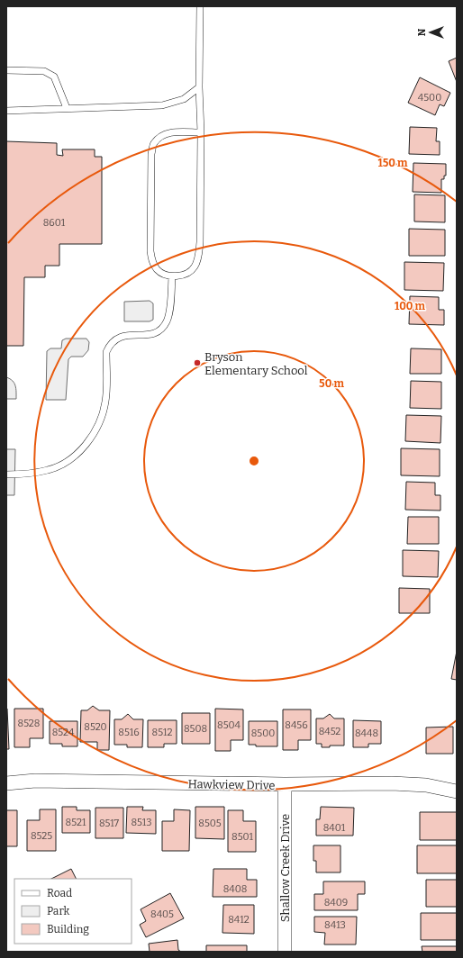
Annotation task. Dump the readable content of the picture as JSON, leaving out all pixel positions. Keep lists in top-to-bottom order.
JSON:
{
  "streets": {
    "street": ["Hawkview Drive", "Shallow Creek Drive"]
  },
  "crossings": [
    ["Hawkview Drive", "Shallow Creek Drive"]
  ],
  "places": ["Bryson Elementary School"],
  "house_numbers": [
    "4500",
    "8601",
    "8528",
    "8504",
    "8456",
    "8520",
    "8508",
    "8452",
    "8524",
    "8516",
    "8512",
    "8500",
    "8448",
    "8521",
    "8513",
    "8517",
    "8505",
    "8401",
    "8525",
    "8501",
    "8408",
    "8409",
    "8405",
    "8412",
    "8413"
  ],
  "legend": ["Road", "Park", "Building"],
  "north": "left",
  "rings": ["150 m", "100 m", "50 m"]
}
